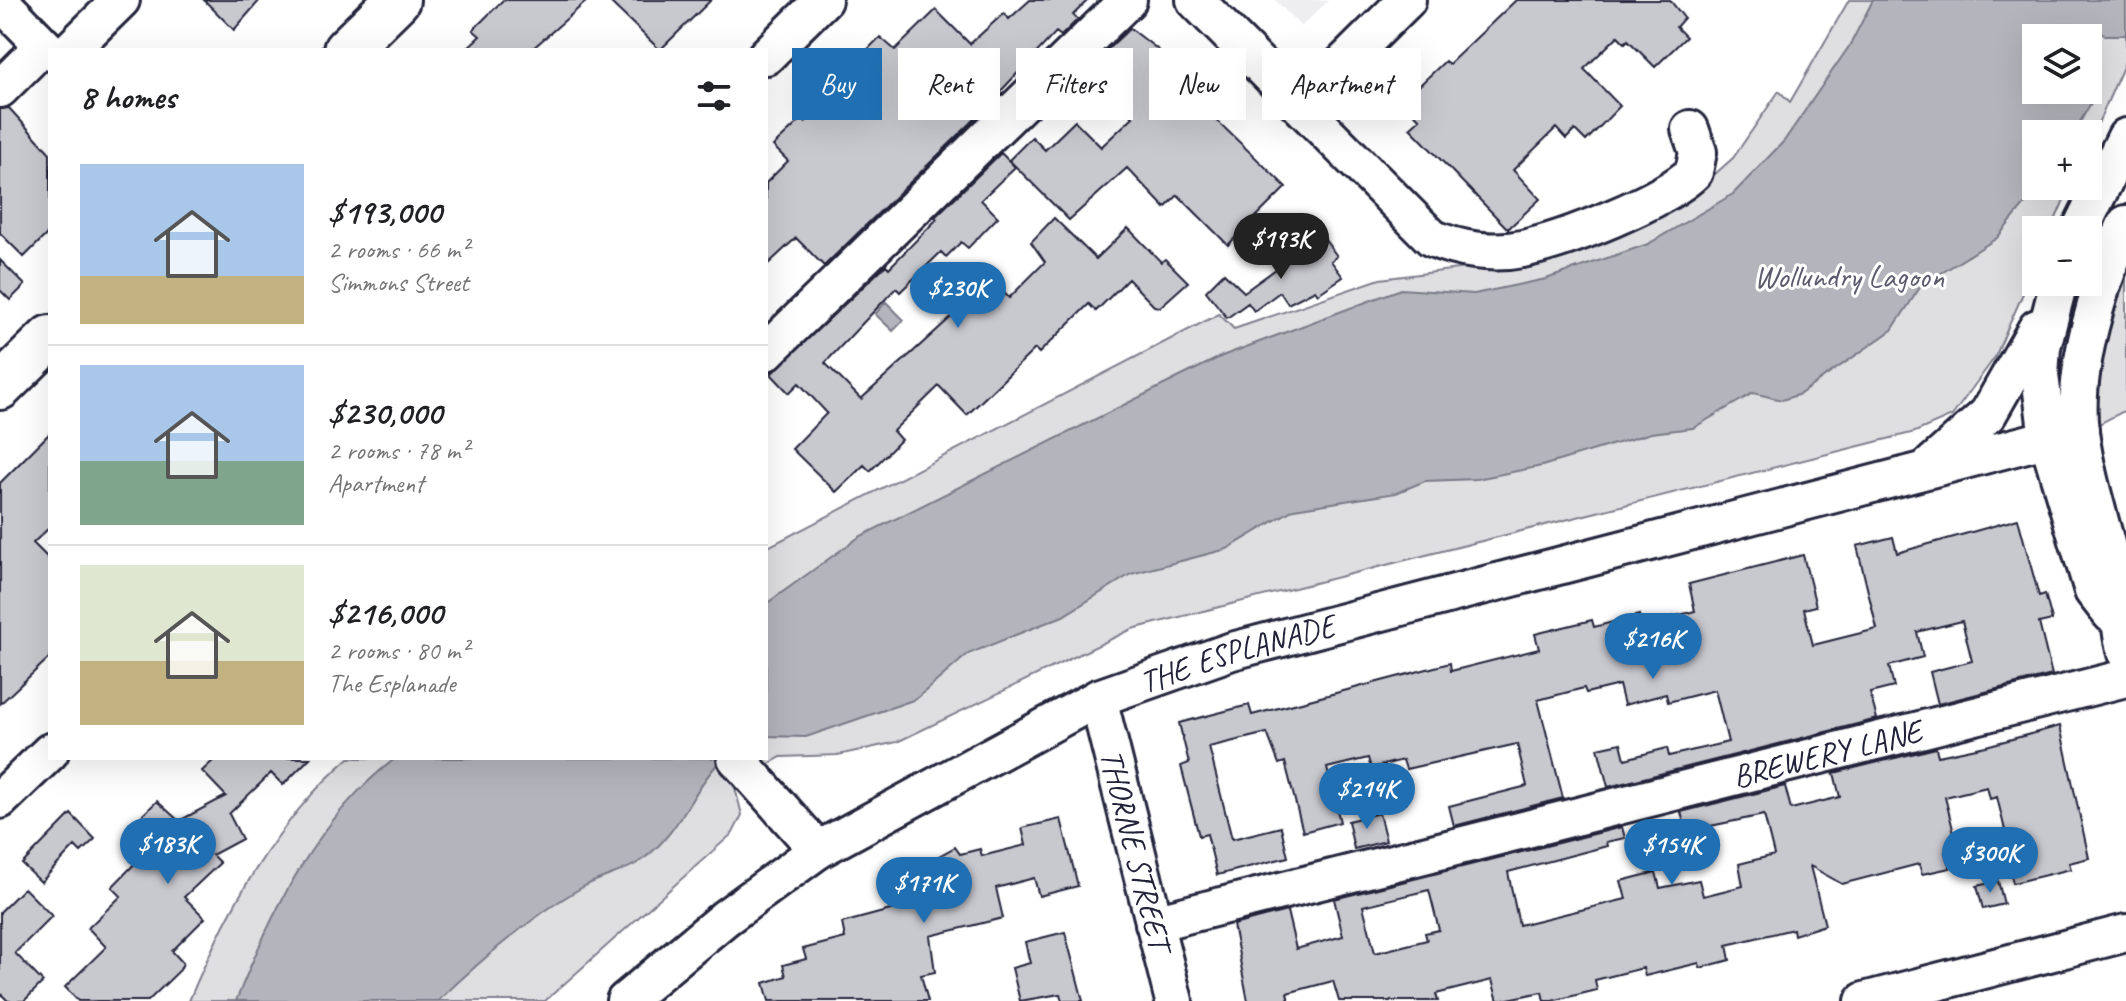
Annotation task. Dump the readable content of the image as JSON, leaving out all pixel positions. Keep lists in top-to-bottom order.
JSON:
{
  "streets": {
    "street": ["THE ESPLANADE", "BREWERY LANE", "THORNE STREET"]
  },
  "crossings": [
    ["THE ESPLANADE", "THORNE STREET"],
    ["BREWERY LANE", "THORNE STREET"]
  ],
  "parks": ["Wollundry Lagoon"],
  "page": {
    "map_buttons": ["+", "−"],
    "chip": [
      "Buy",
      "Rent",
      "Filters",
      "New",
      "Apartment"
    ],
    "heading": "8 homes",
    "list": [
      {
        "name": "$193,000",
        "note": "2 rooms · 66 m² · Simmons Street"
      },
      {
        "name": "$230,000",
        "note": "2 rooms · 78 m² · Apartment"
      },
      {
        "name": "$216,000",
        "note": "2 rooms · 80 m² · The Esplanade"
      }
    ],
    "price": [
      "$193K",
      "$230K",
      "$216K",
      "$214K",
      "$183K",
      "$154K",
      "$300K",
      "$171K"
    ]
  }
}
